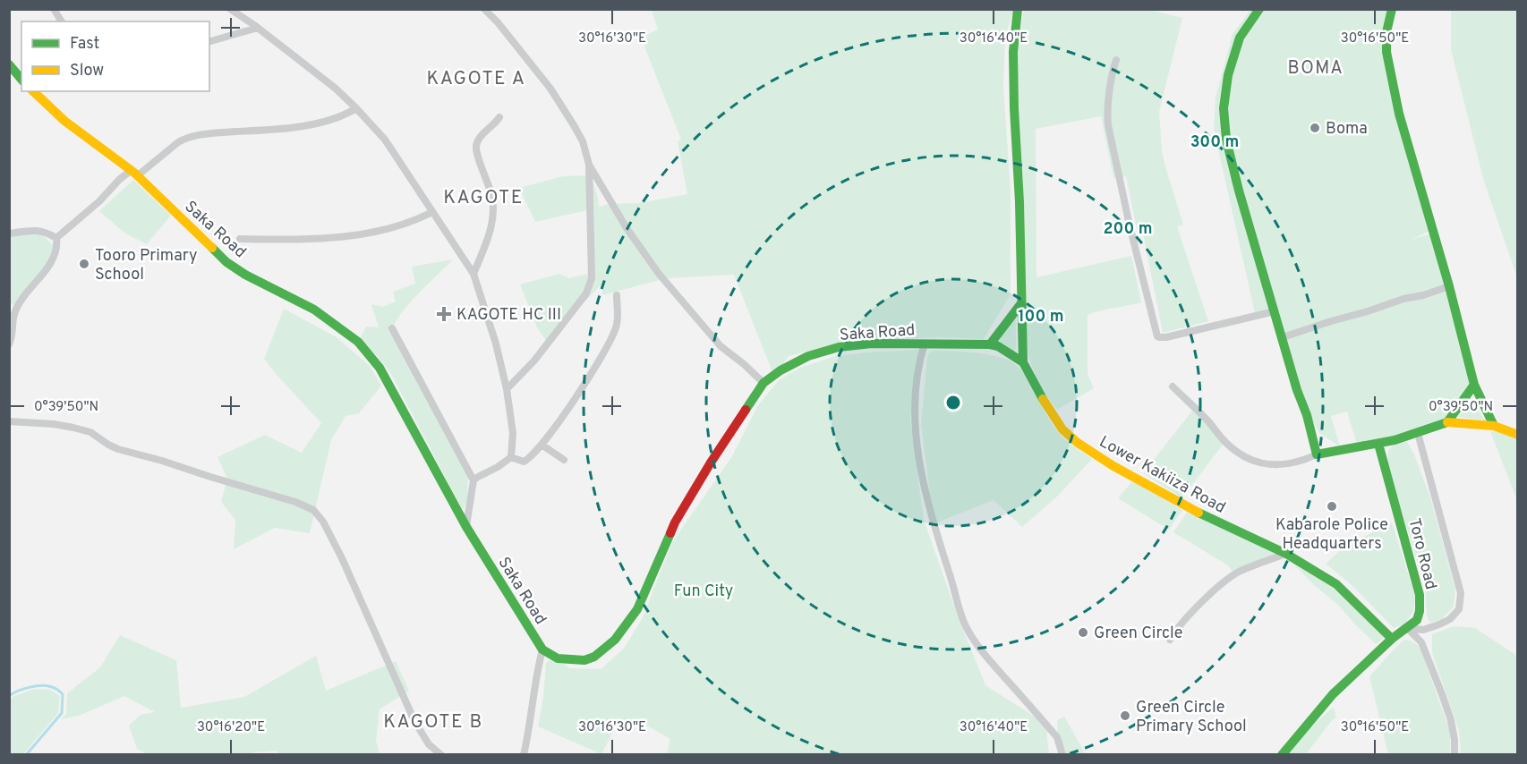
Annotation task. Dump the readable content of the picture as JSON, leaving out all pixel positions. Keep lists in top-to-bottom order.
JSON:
{
  "streets": {
    "main road": ["Saka Road", "Lower Kakiiza Road", "Toro Road"]
  },
  "crossings": [
    ["Saka Road", "Lower Kakiiza Road"],
    ["Lower Kakiiza Road", "Toro Road"]
  ],
  "districts": [
    "BOMA",
    "KAGOTE A",
    "KAGOTE",
    "KAGOTE B"
  ],
  "parks": ["Fun City"],
  "places": {
    "other": [
      "Boma",
      "Tooro Primary School",
      "Kabarole Police Headquarters",
      "Green Circle",
      "Green Circle Primary School"
    ],
    "health": ["KAGOTE HC III"]
  },
  "legend": ["Fast", "Slow"],
  "coordinates": [
    "30°16'30\"E",
    "30°16'40\"E",
    "30°16'50\"E",
    "0°39'50\"N",
    "30°16'20\"E"
  ],
  "rings": ["300 m", "200 m", "100 m"]
}
